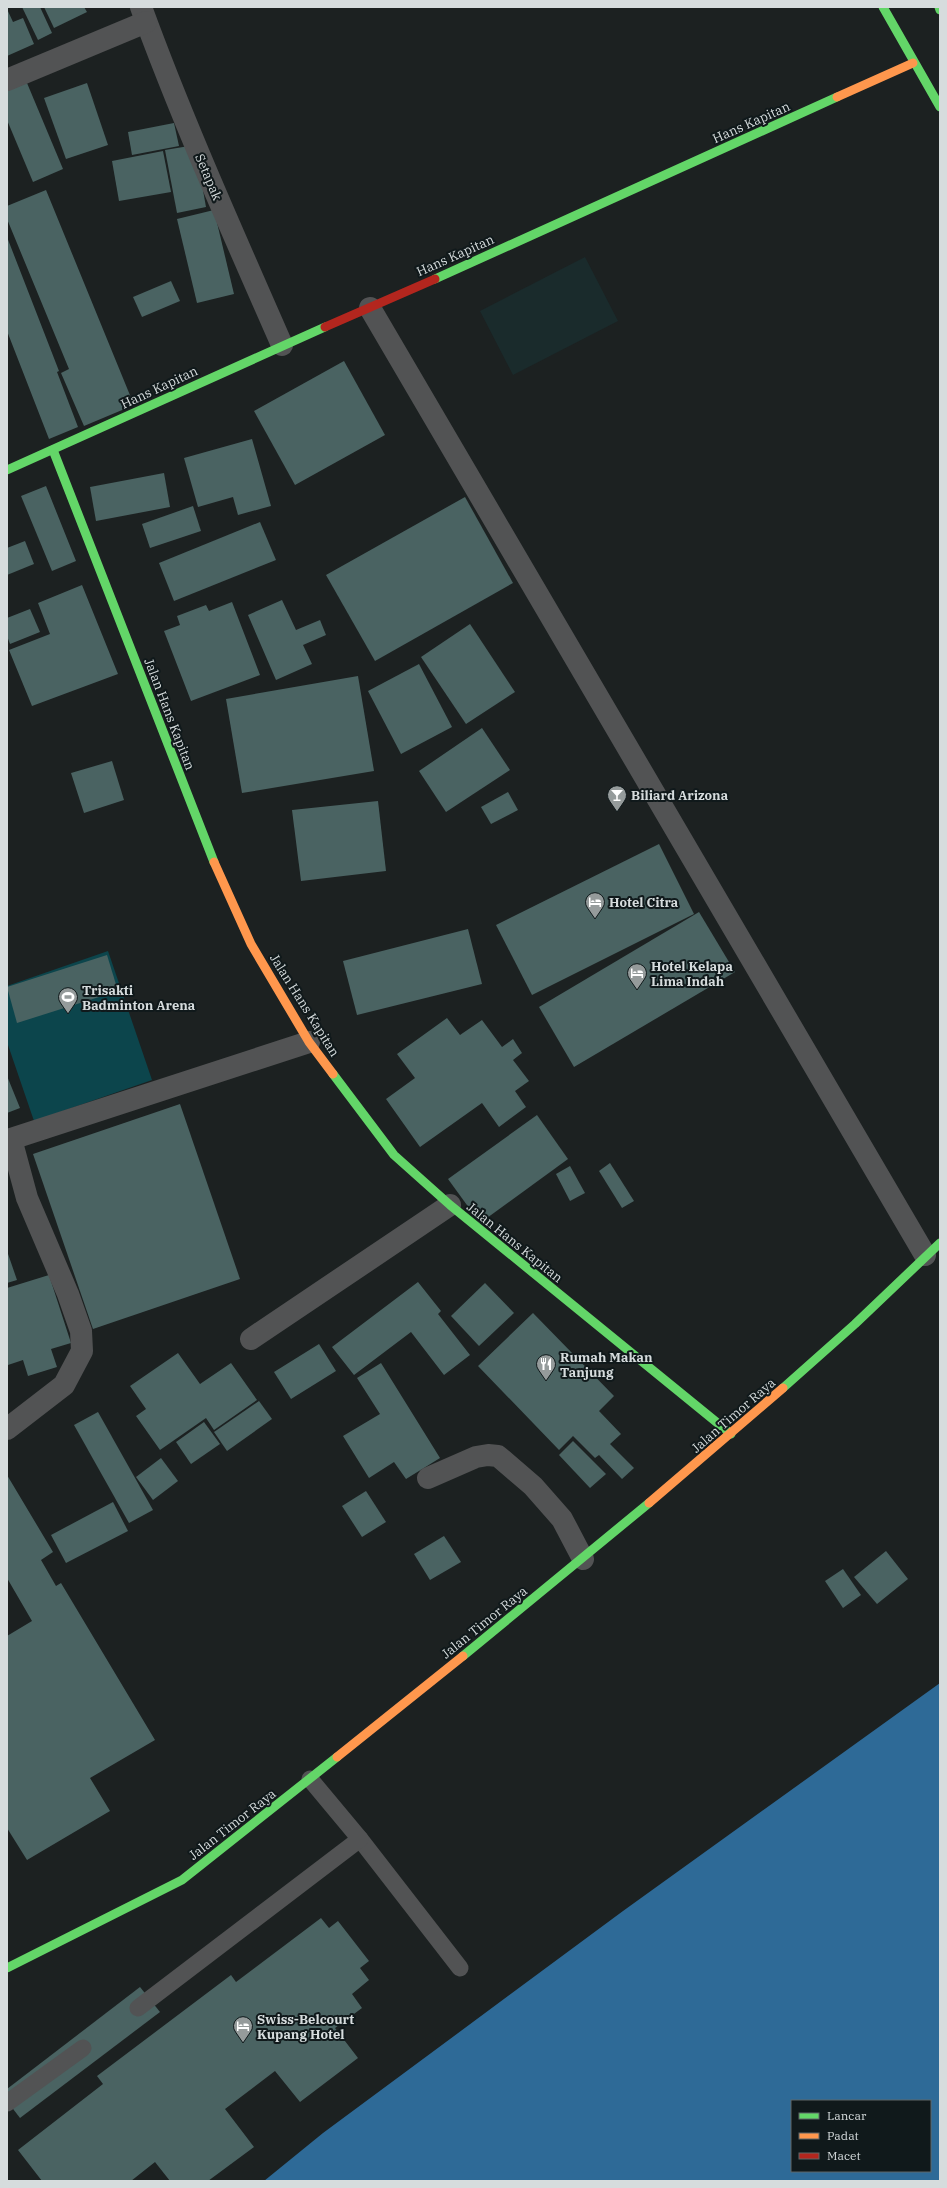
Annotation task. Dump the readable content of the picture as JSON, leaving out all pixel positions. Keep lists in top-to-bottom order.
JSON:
{
  "streets": {
    "main road": ["Hans Kapitan", "Jalan Hans Kapitan", "Jalan Timor Raya"],
    "street": ["Setapak"]
  },
  "crossings": [
    ["Hans Kapitan", "Setapak"],
    ["Hans Kapitan", "Jalan Hans Kapitan"],
    ["Jalan Hans Kapitan", "Jalan Timor Raya"]
  ],
  "places": {
    "bar": ["Biliard Arizona"],
    "hotel": ["Hotel Citra", "Hotel Kelapa Lima Indah", "Swiss-Belcourt Kupang Hotel"],
    "sports": ["Trisakti Badminton Arena"],
    "restaurant": ["Rumah Makan Tanjung"]
  },
  "legend": ["Lancar", "Padat", "Macet"]
}
